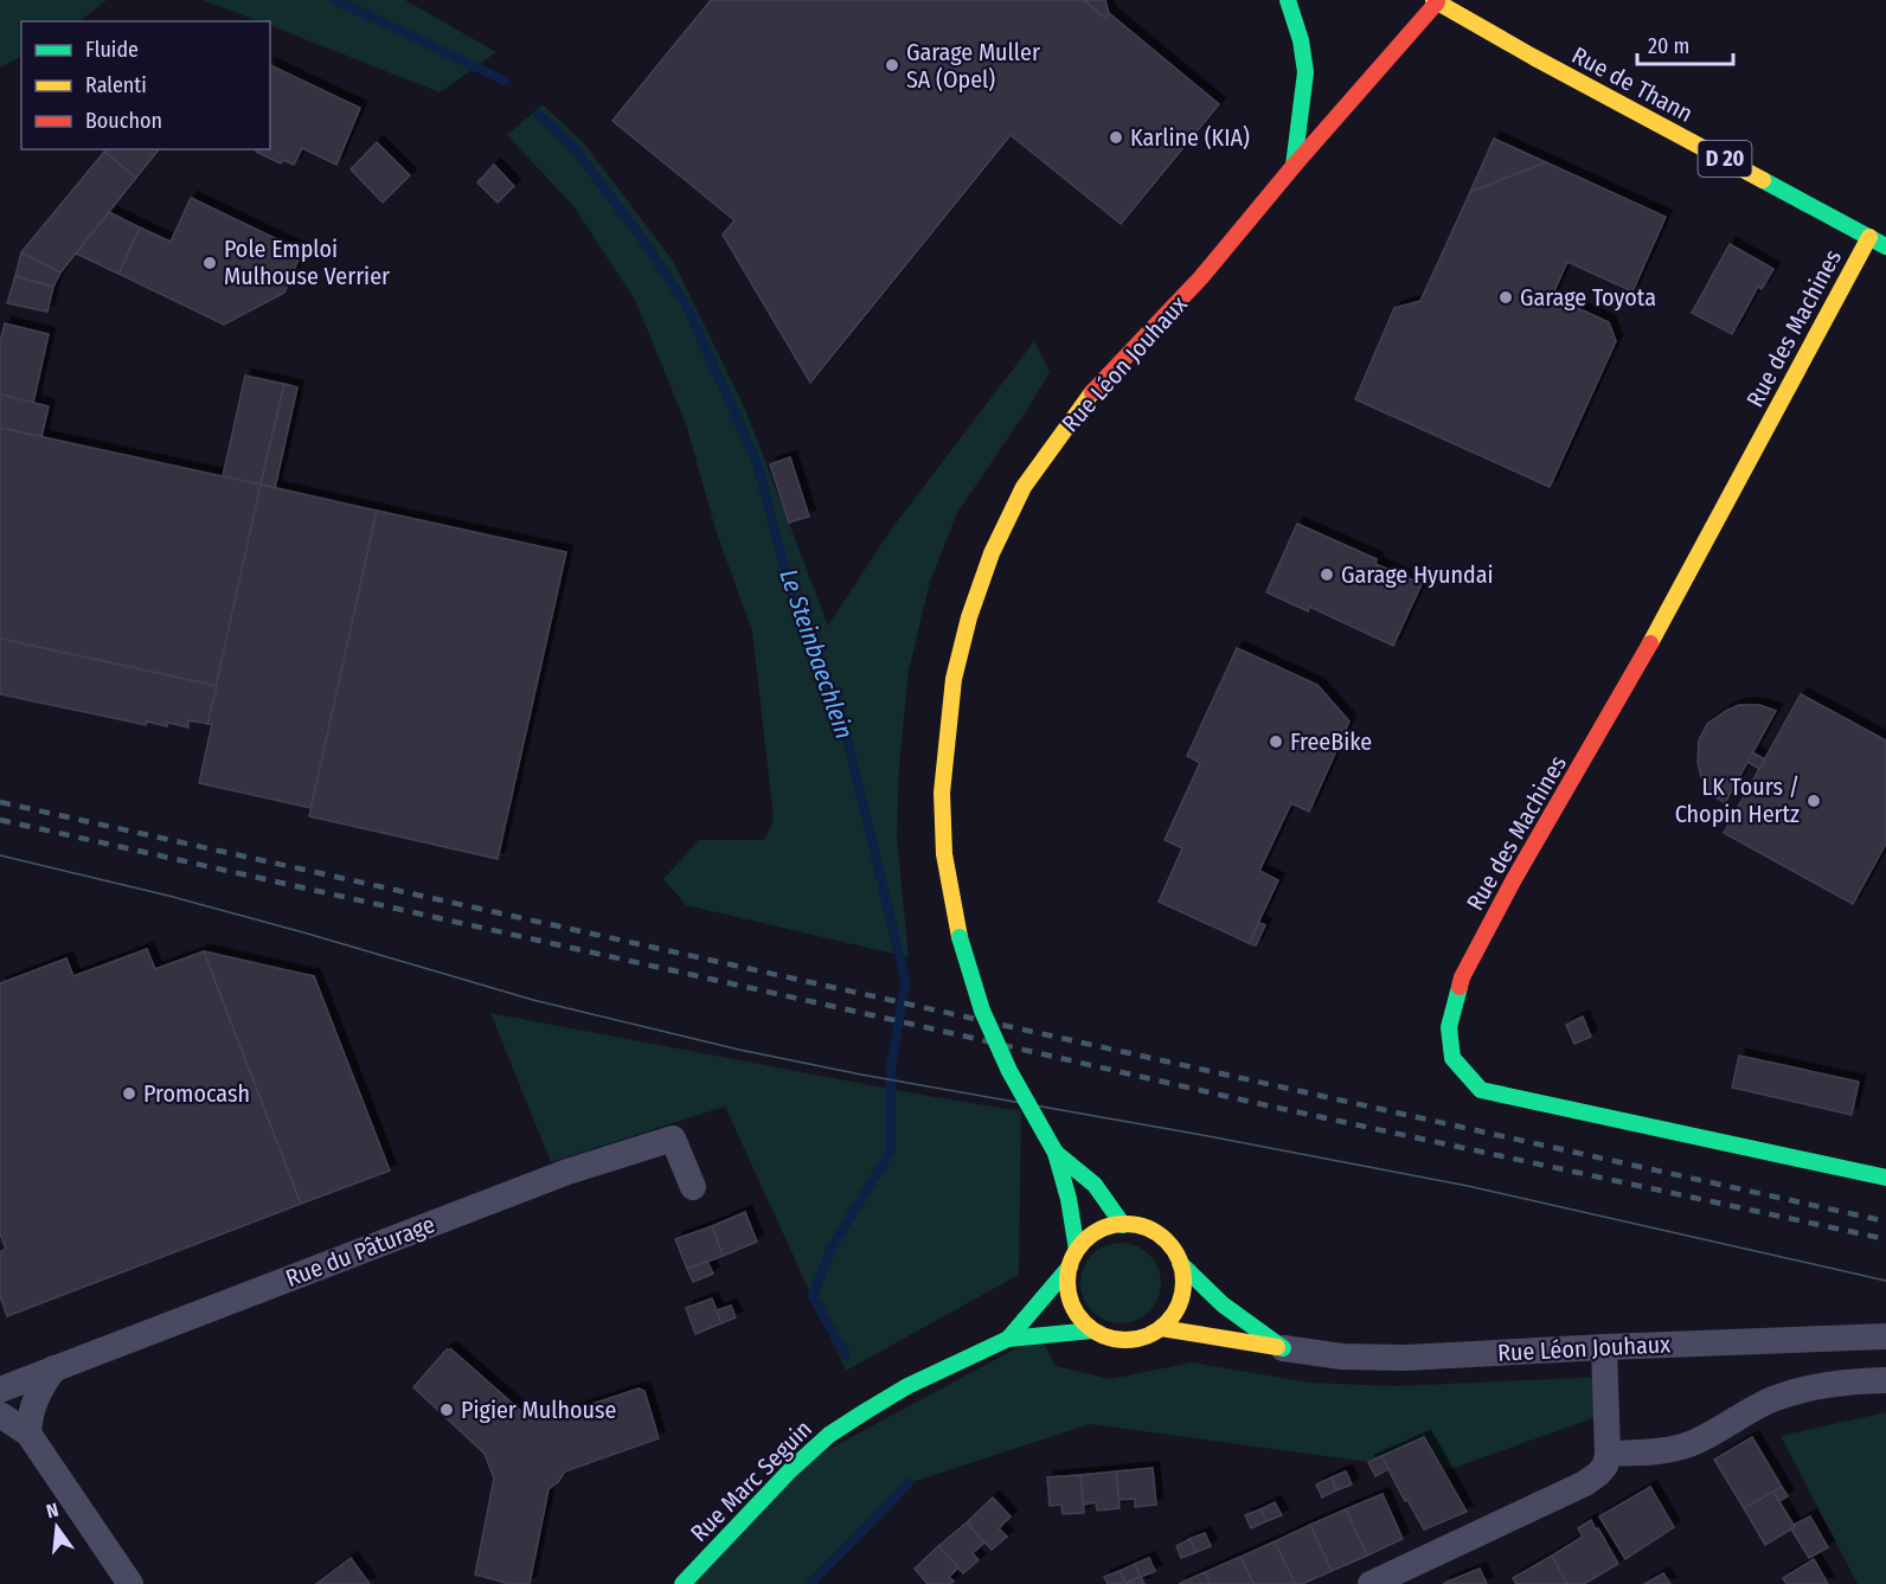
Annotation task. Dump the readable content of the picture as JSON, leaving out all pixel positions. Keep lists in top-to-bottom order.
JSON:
{
  "streets": {
    "street": [
      "Rue de Thann",
      "D 20",
      "Rue des Machines",
      "Rue Léon Jouhaux",
      "Rue du Pâturage",
      "Rue Marc Seguin"
    ]
  },
  "crossings": [
    ["Rue de Thann", "Rue des Machines"],
    ["Rue de Thann", "Rue Léon Jouhaux"],
    ["Rue Léon Jouhaux", "Rue Marc Seguin"]
  ],
  "water": ["Le Steinbaechlein"],
  "places": [
    "Garage Muller SA (Opel)",
    "Karline (KIA)",
    "Pole Emploi Mulhouse Verrier",
    "Garage Toyota",
    "Garage Hyundai",
    "FreeBike",
    "LK Tours / Chopin Hertz",
    "Promocash",
    "Pigier Mulhouse"
  ],
  "legend": ["Fluide", "Ralenti", "Bouchon"],
  "scale_bar": "20 m",
  "north": "top"
}
